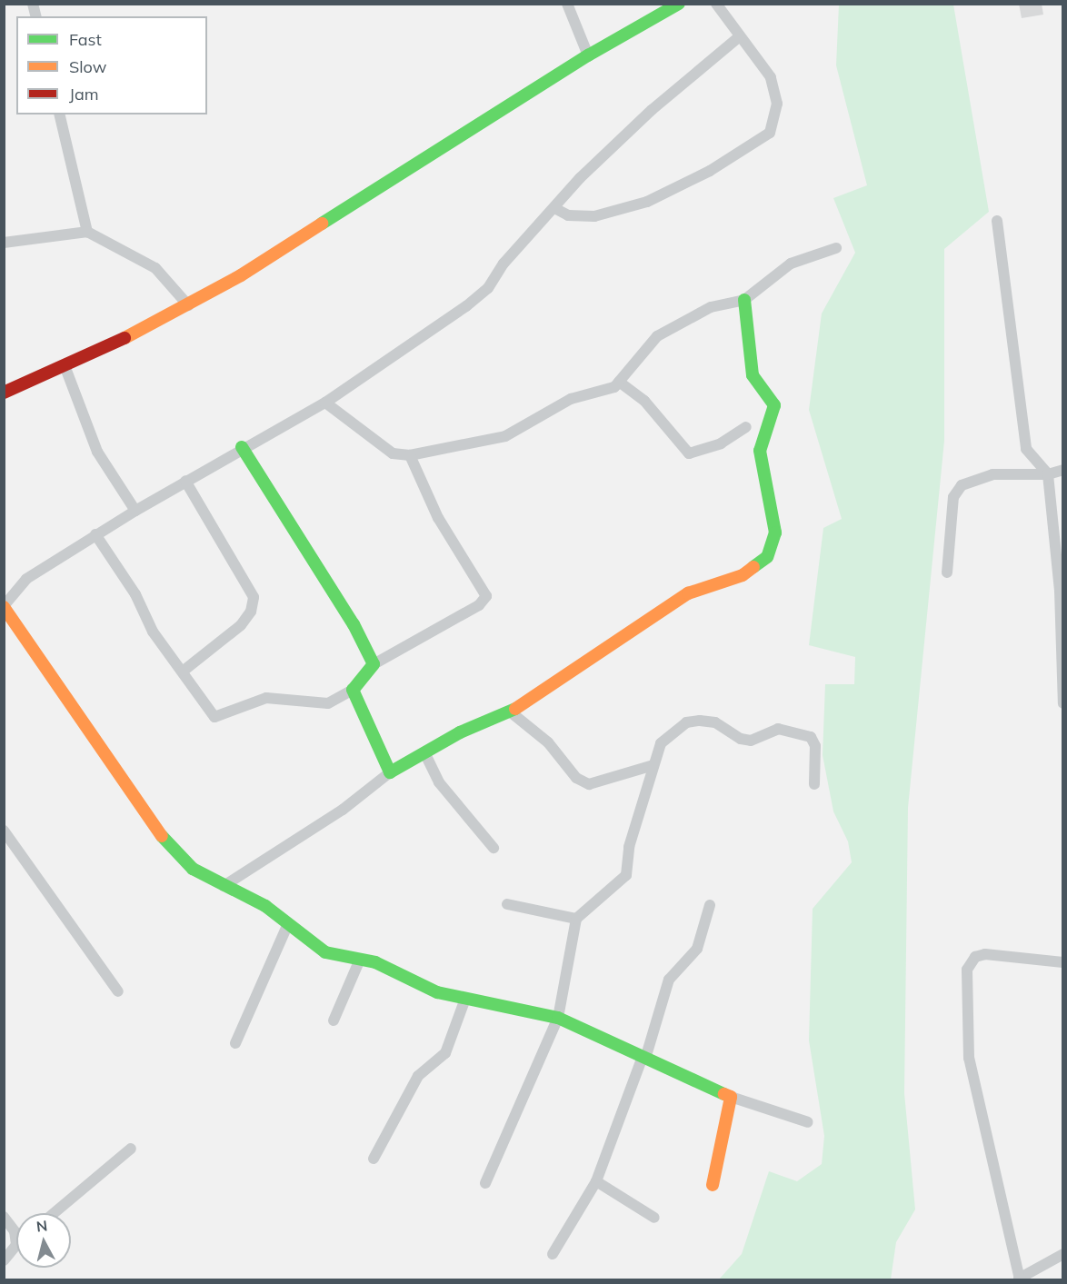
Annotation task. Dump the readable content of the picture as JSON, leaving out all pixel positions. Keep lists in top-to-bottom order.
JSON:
{
  "legend": ["Fast", "Slow", "Jam"],
  "north": "top"
}
